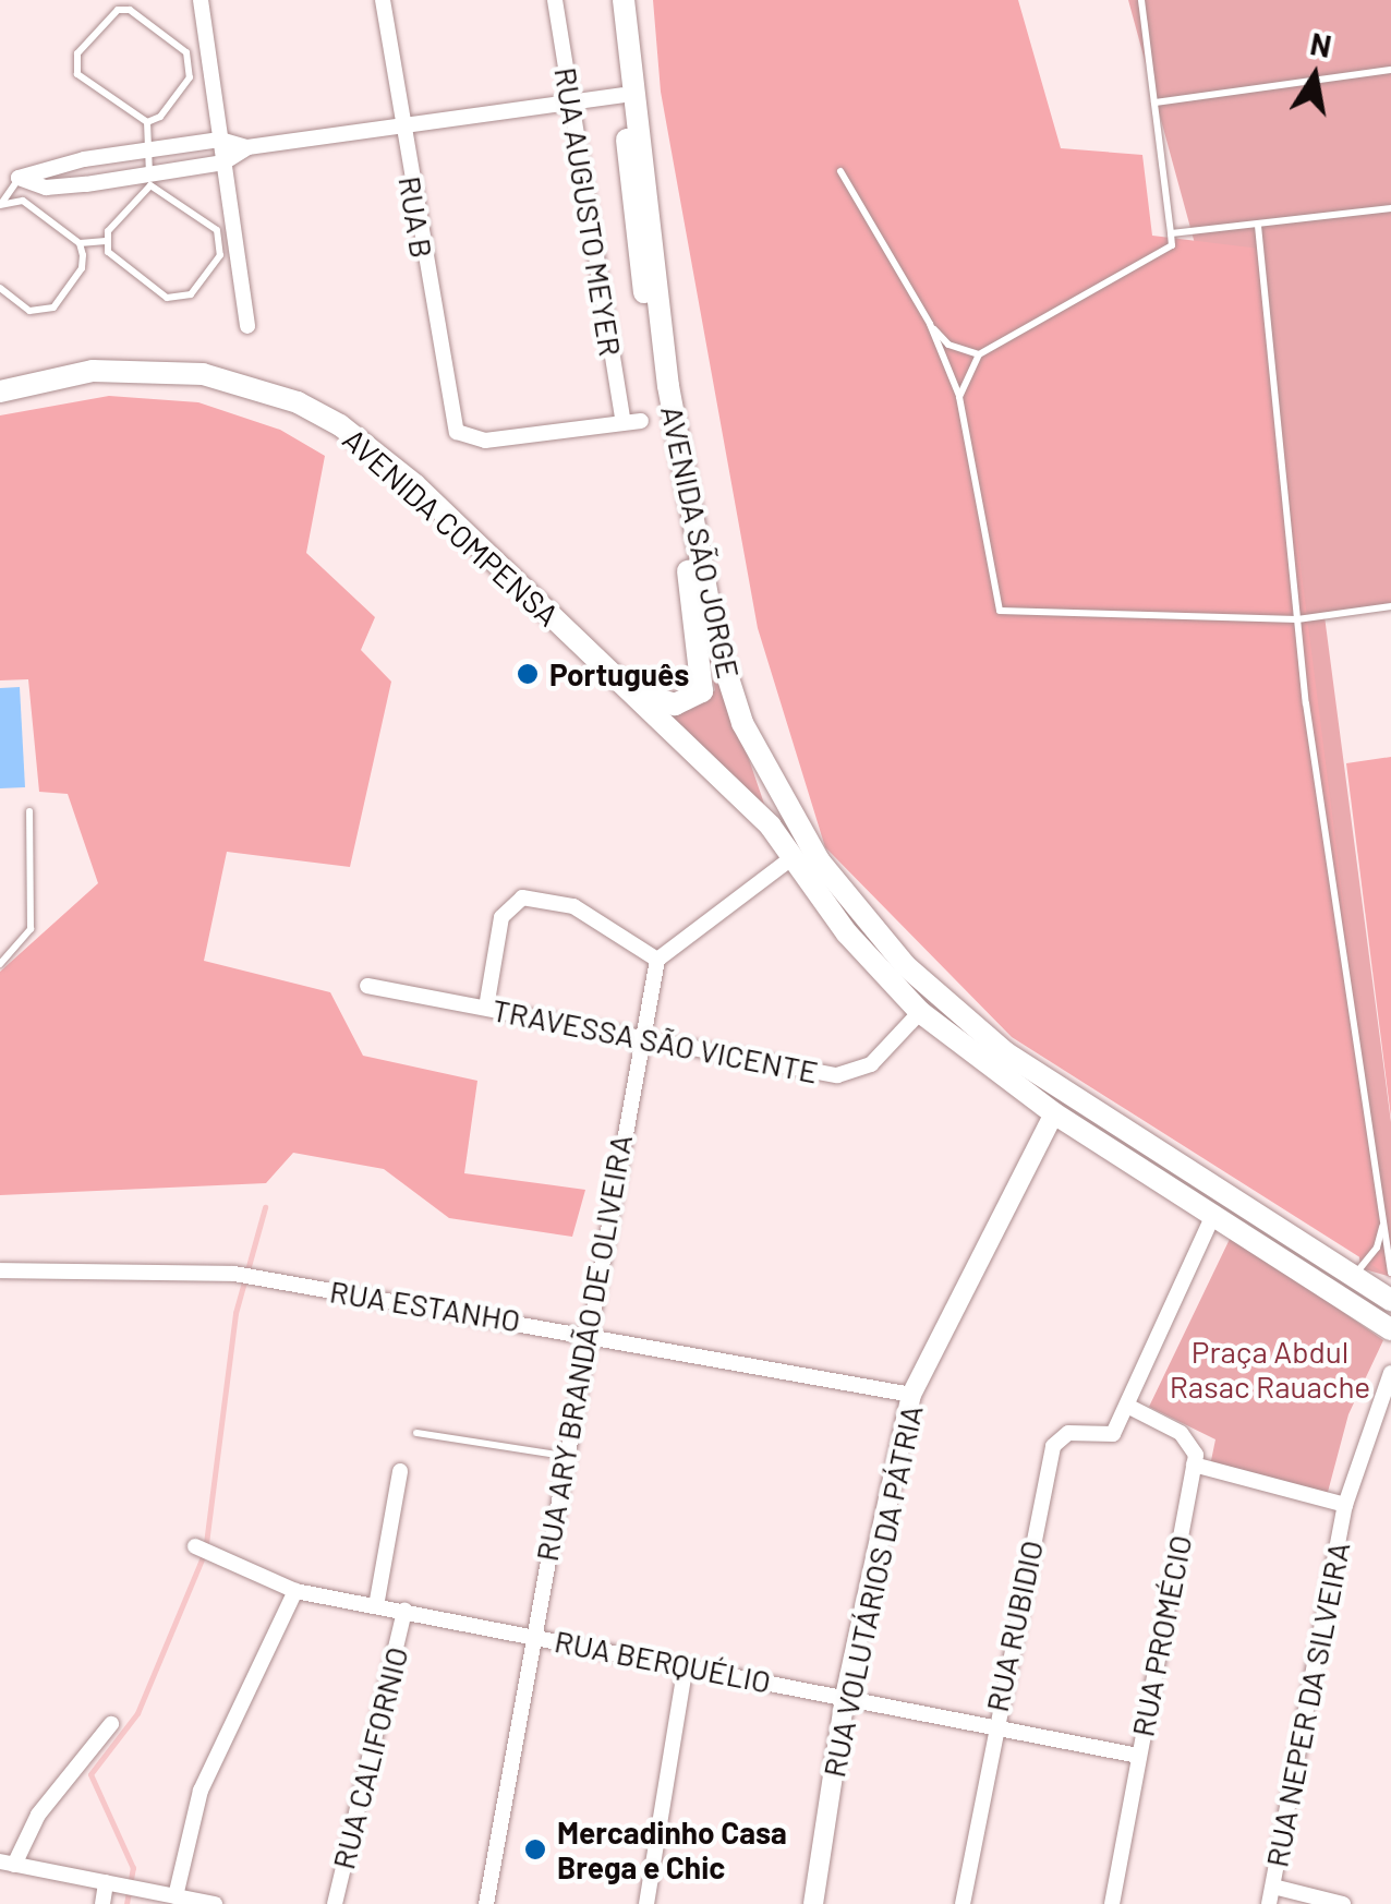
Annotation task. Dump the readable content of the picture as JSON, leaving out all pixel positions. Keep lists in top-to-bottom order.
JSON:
{
  "streets": {
    "main road": ["AVENIDA COMPENSA", "AVENIDA SÃO JORGE"],
    "street": [
      "RUA AUGUSTO MEYER",
      "RUA B",
      "TRAVESSA SÃO VICENTE",
      "RUA ESTANHO",
      "RUA ARY BRANDÃO DE OLIVEIRA",
      "RUA VOLUTÁRIOS DA PÁTRIA",
      "RUA RUBIDIO",
      "RUA PROMÉCIO",
      "RUA BERQUÉLIO",
      "RUA NEPER DA SILVEIRA",
      "RUA CALIFORNIO"
    ]
  },
  "crossings": [
    ["RUA AUGUSTO MEYER", "RUA B"],
    ["TRAVESSA SÃO VICENTE", "RUA ARY BRANDÃO DE OLIVEIRA"],
    ["RUA ESTANHO", "RUA ARY BRANDÃO DE OLIVEIRA"],
    ["RUA ESTANHO", "RUA VOLUTÁRIOS DA PÁTRIA"],
    ["RUA ARY BRANDÃO DE OLIVEIRA", "RUA BERQUÉLIO"],
    ["RUA VOLUTÁRIOS DA PÁTRIA", "RUA BERQUÉLIO"],
    ["RUA RUBIDIO", "RUA BERQUÉLIO"],
    ["RUA PROMÉCIO", "RUA BERQUÉLIO"],
    ["RUA PROMÉCIO", "RUA NEPER DA SILVEIRA"],
    ["RUA BERQUÉLIO", "RUA CALIFORNIO"]
  ],
  "parks": ["Praça Abdul Rasac Rauache"],
  "places": ["Português", "Mercadinho Casa Brega e Chic"],
  "north": "top"
}
